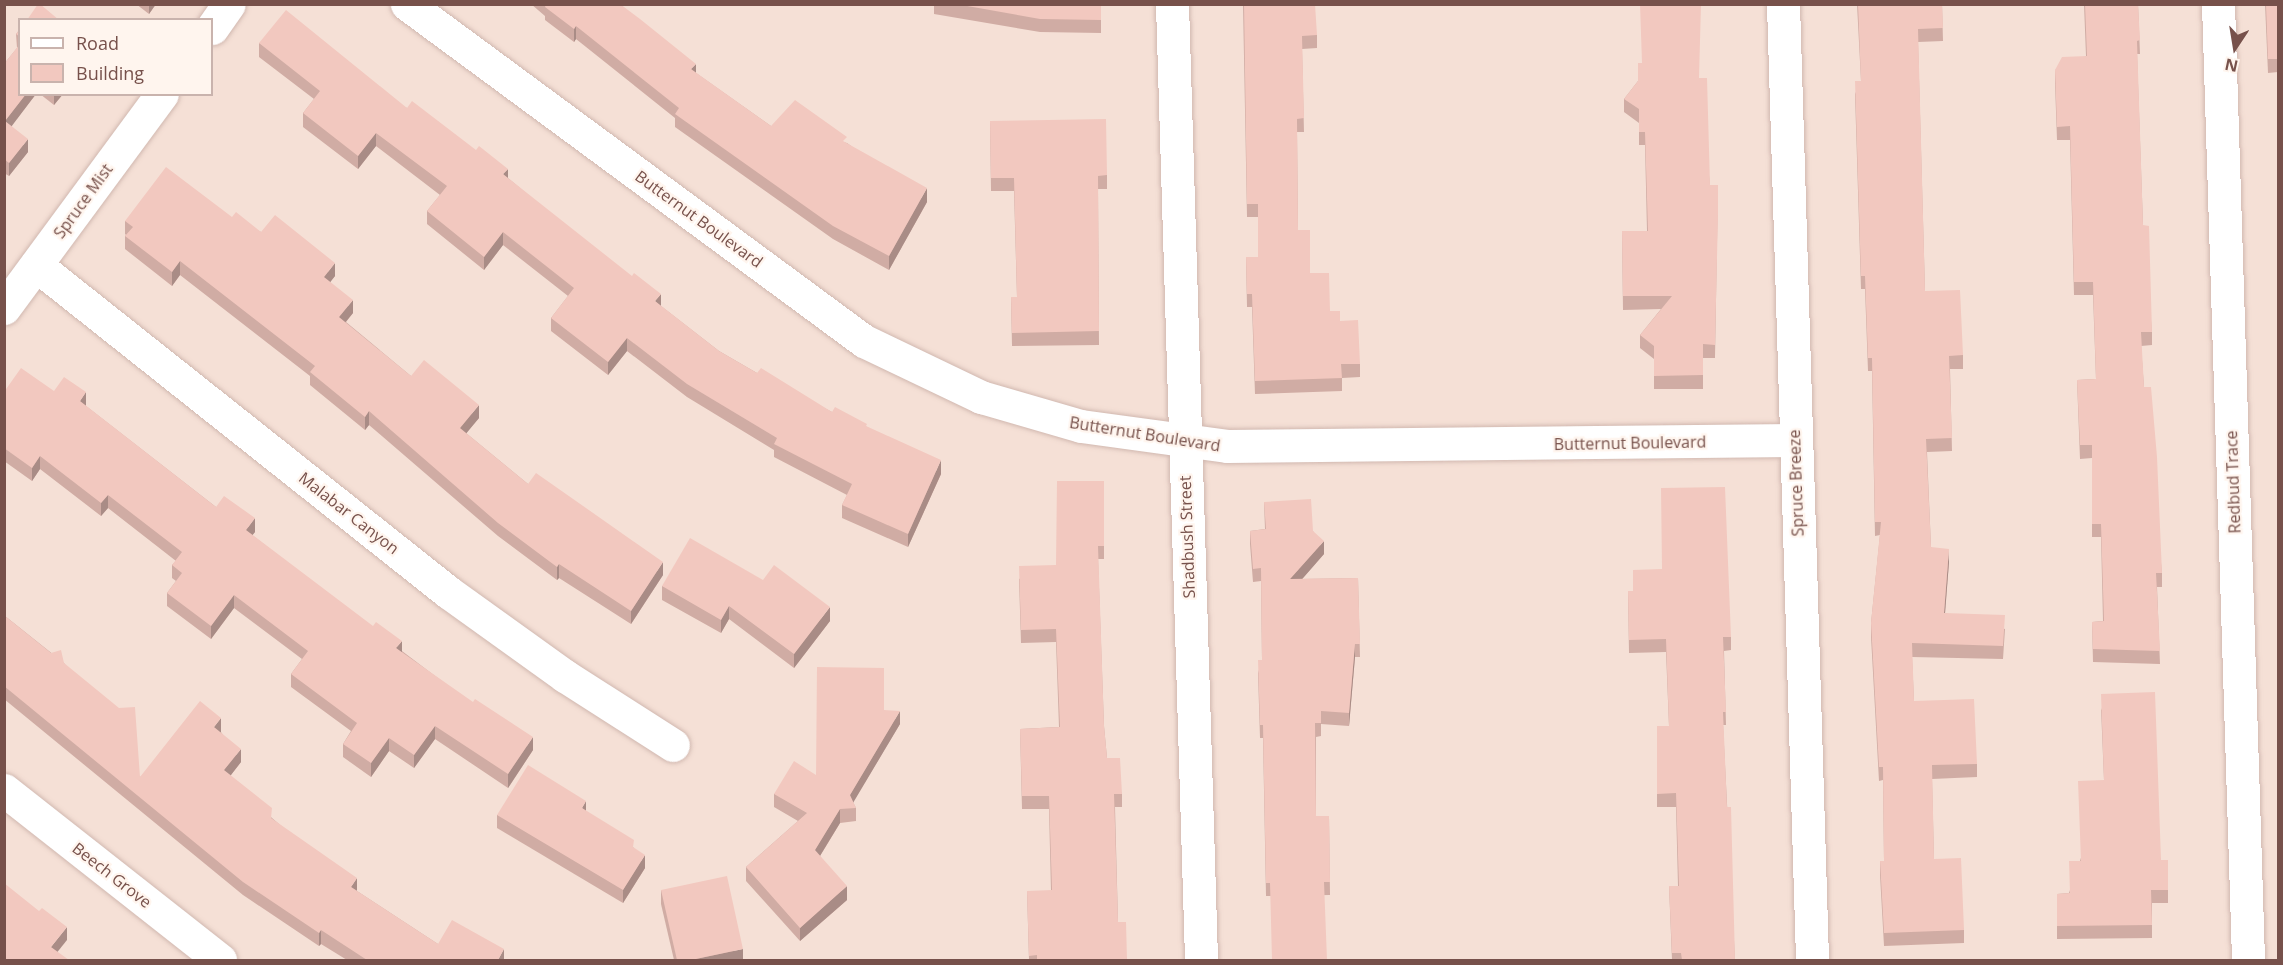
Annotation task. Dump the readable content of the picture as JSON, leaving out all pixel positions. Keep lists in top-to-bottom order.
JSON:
{
  "streets": {
    "street": [
      "Spruce Mist",
      "Butternut Boulevard",
      "Redbud Trace",
      "Spruce Breeze",
      "Malabar Canyon",
      "Shadbush Street",
      "Beech Grove"
    ]
  },
  "crossings": [
    ["Spruce Mist", "Malabar Canyon"],
    ["Butternut Boulevard", "Spruce Breeze"],
    ["Butternut Boulevard", "Shadbush Street"]
  ],
  "legend": ["Road", "Building"],
  "north": "bottom"
}
